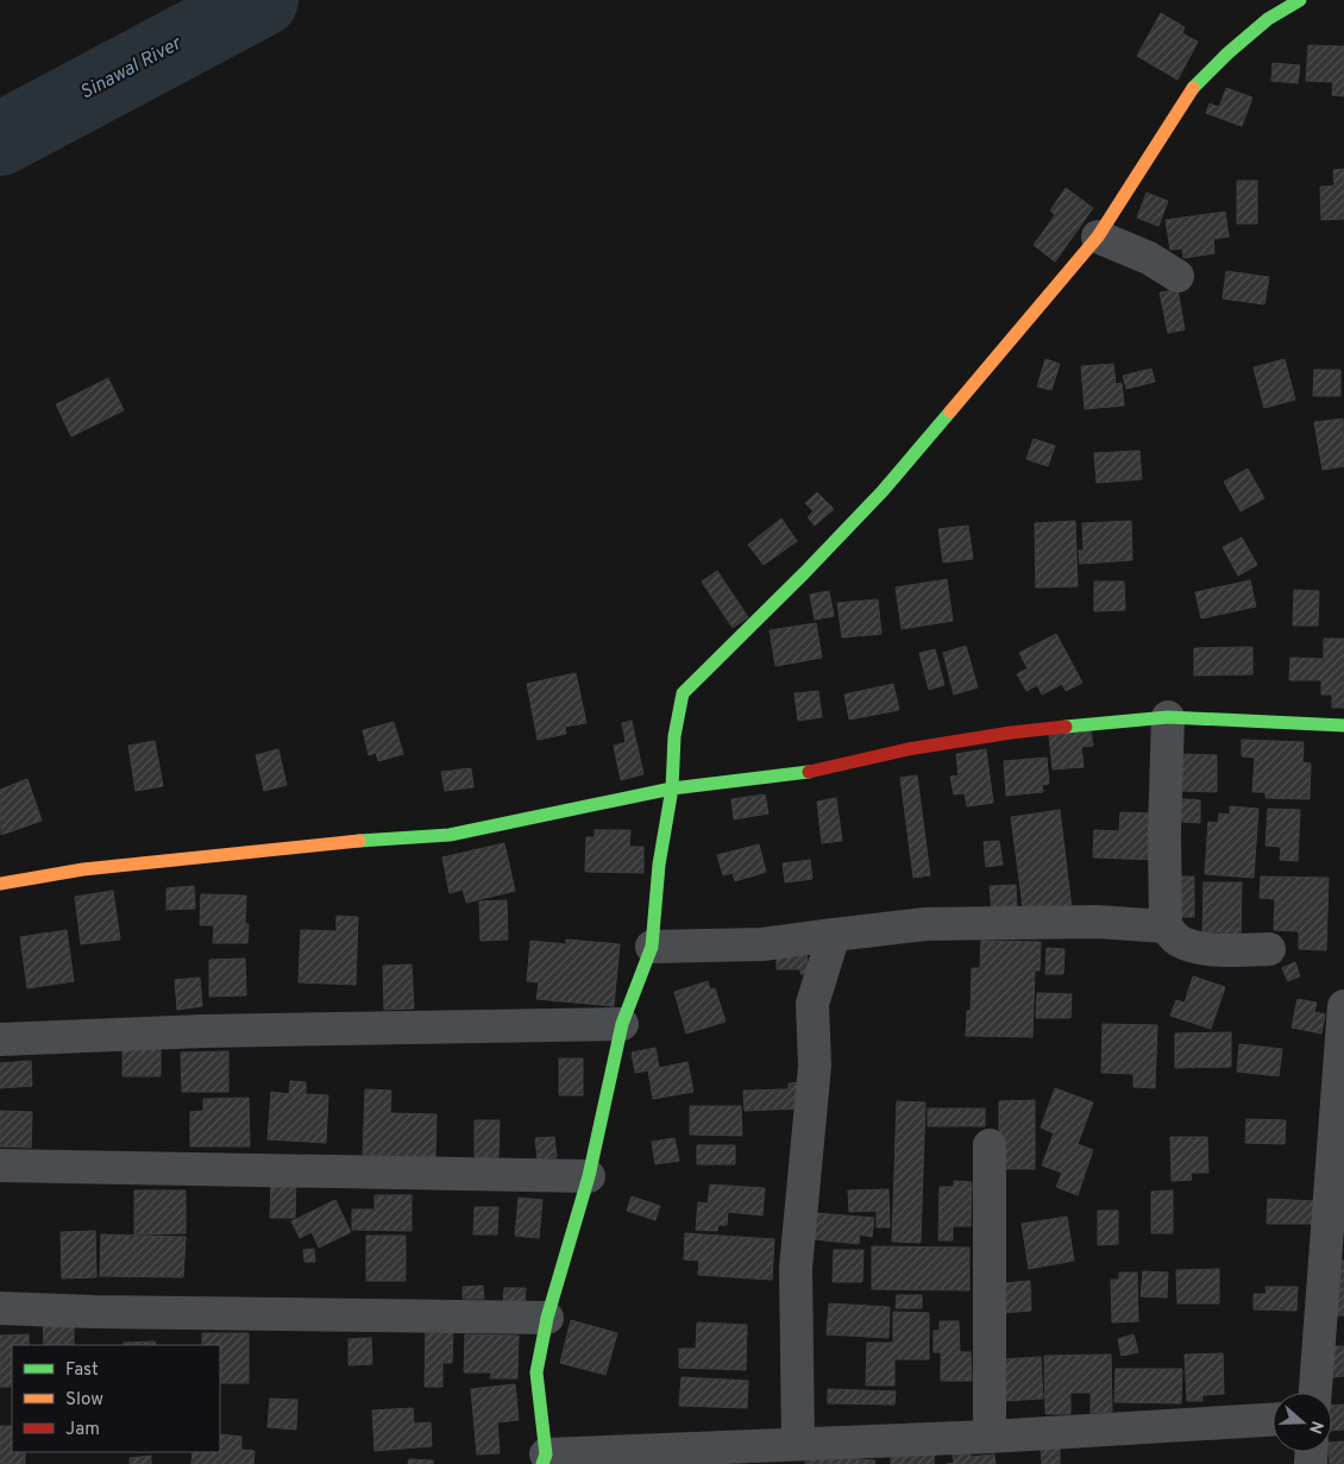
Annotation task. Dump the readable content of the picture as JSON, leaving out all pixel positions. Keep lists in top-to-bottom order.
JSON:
{
  "water": ["Sinawal River"],
  "legend": ["Fast", "Slow", "Jam"],
  "north": "right"
}
